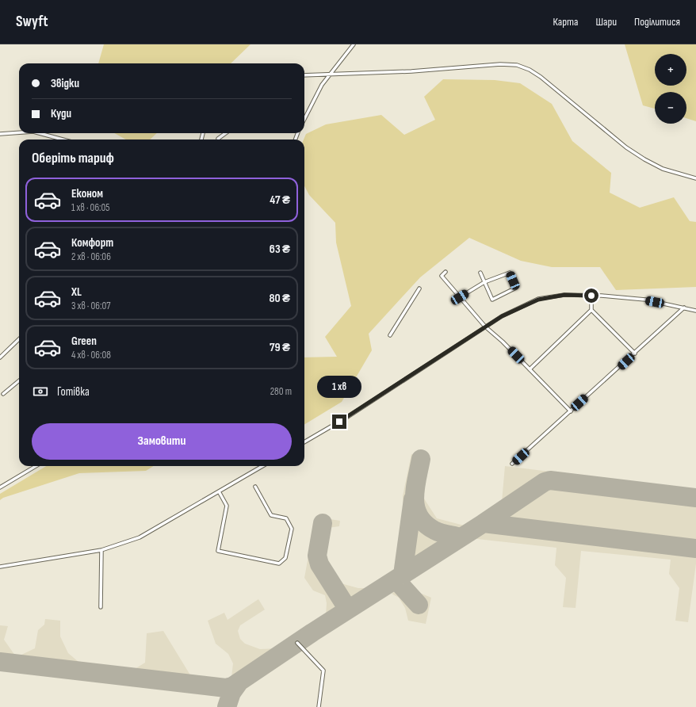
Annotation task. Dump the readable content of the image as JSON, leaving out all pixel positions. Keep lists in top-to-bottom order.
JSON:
{
  "page": {
    "header": "Swyft",
    "nav": ["Карта", "Шари", "Поділитися"],
    "map_buttons": ["+", "−"],
    "banner": ["Звідки", "Куди"],
    "heading": "Оберіть тариф",
    "list": [
      {
        "name": "Економ",
        "note": "1 хв · 06:05",
        "value": "47 ₴"
      },
      {
        "name": "Комфорт",
        "note": "2 хв · 06:06",
        "value": "63 ₴"
      },
      {
        "name": "XL",
        "note": "3 хв · 06:07",
        "value": "80 ₴"
      },
      {
        "name": "Green",
        "note": "4 хв · 06:08",
        "value": "79 ₴"
      }
    ],
    "pay": ["Готівка", "280 m"],
    "bubble": "1 хв",
    "buttons": "Замовити"
  }
}
